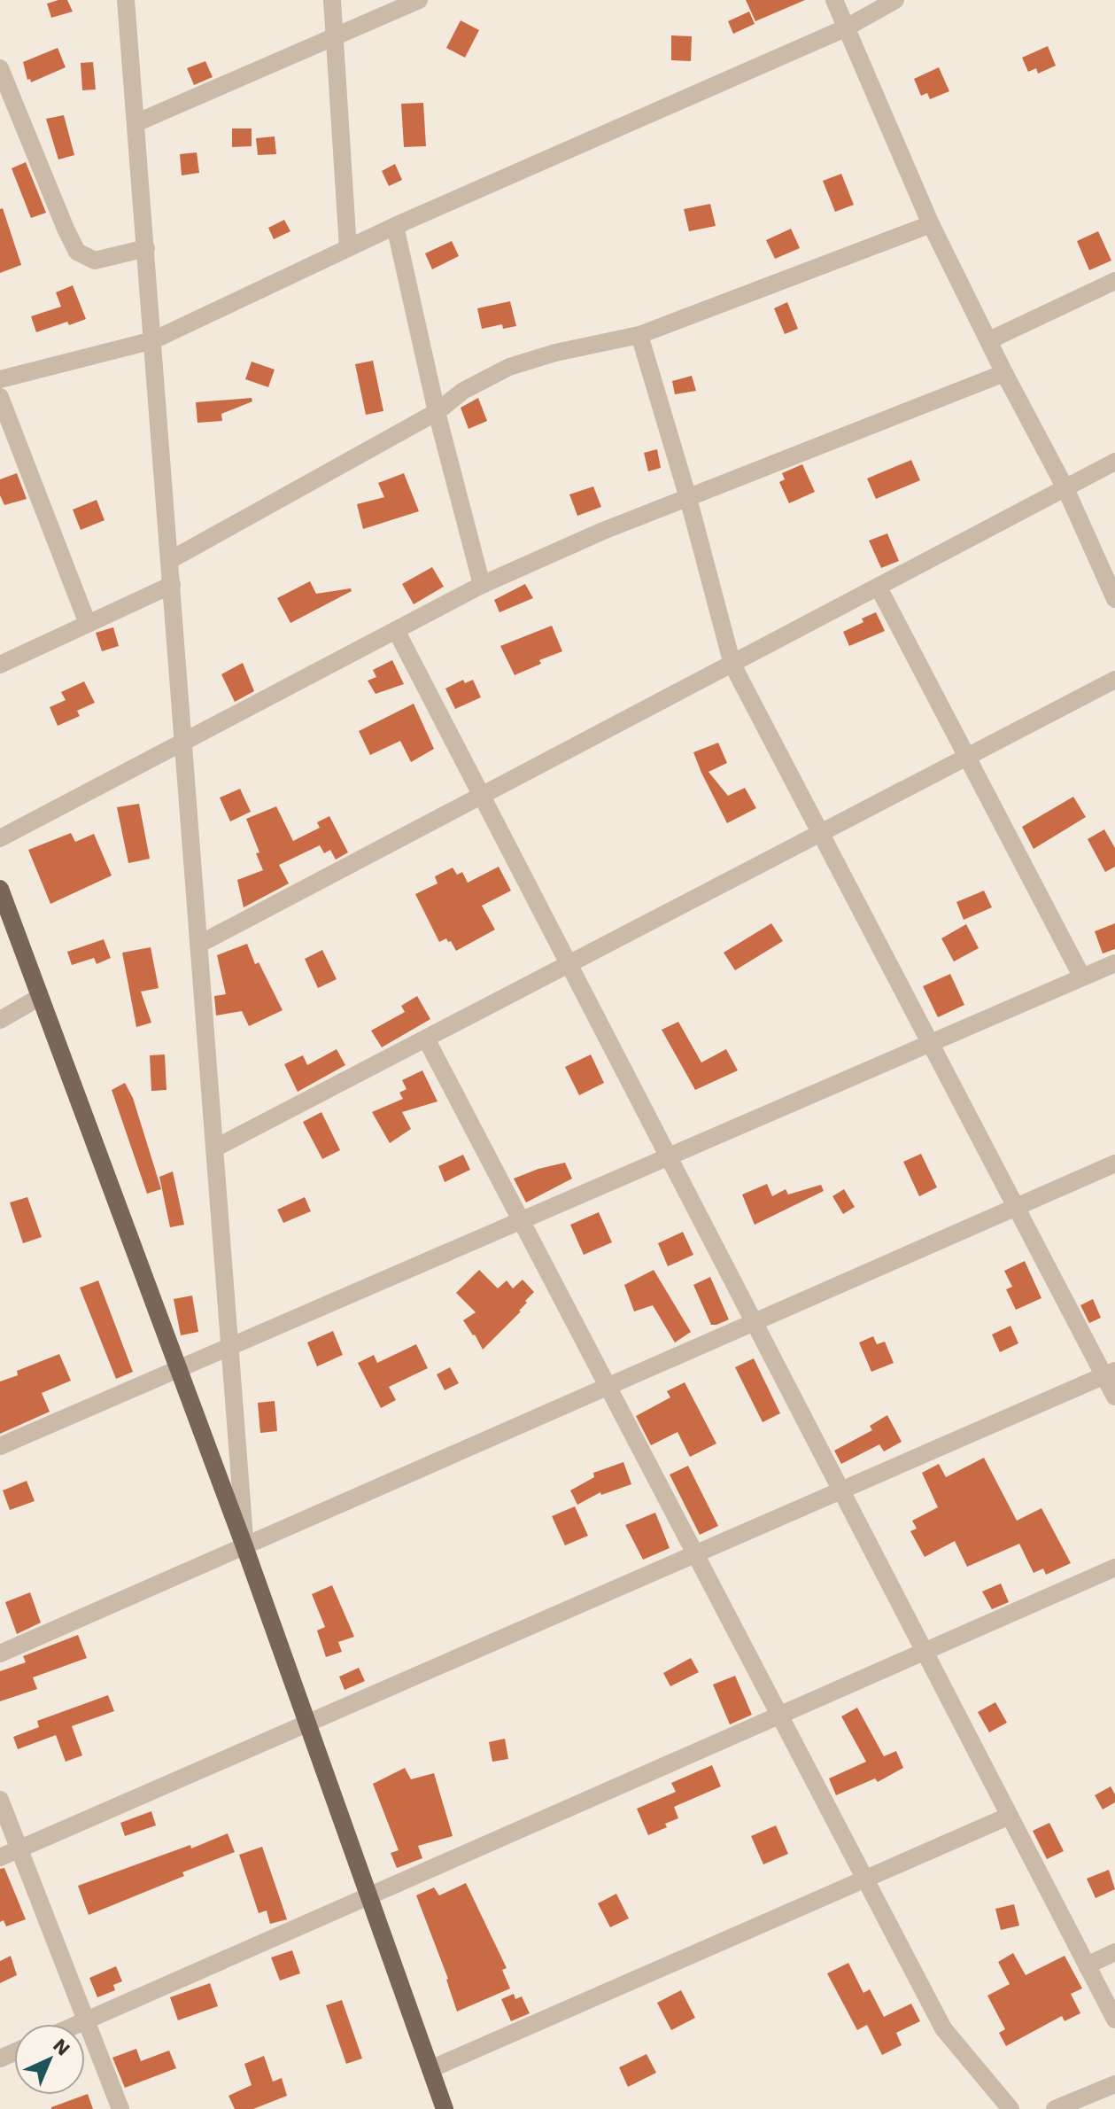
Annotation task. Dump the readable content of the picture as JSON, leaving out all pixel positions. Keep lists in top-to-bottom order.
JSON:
{
  "north": "top right"
}
